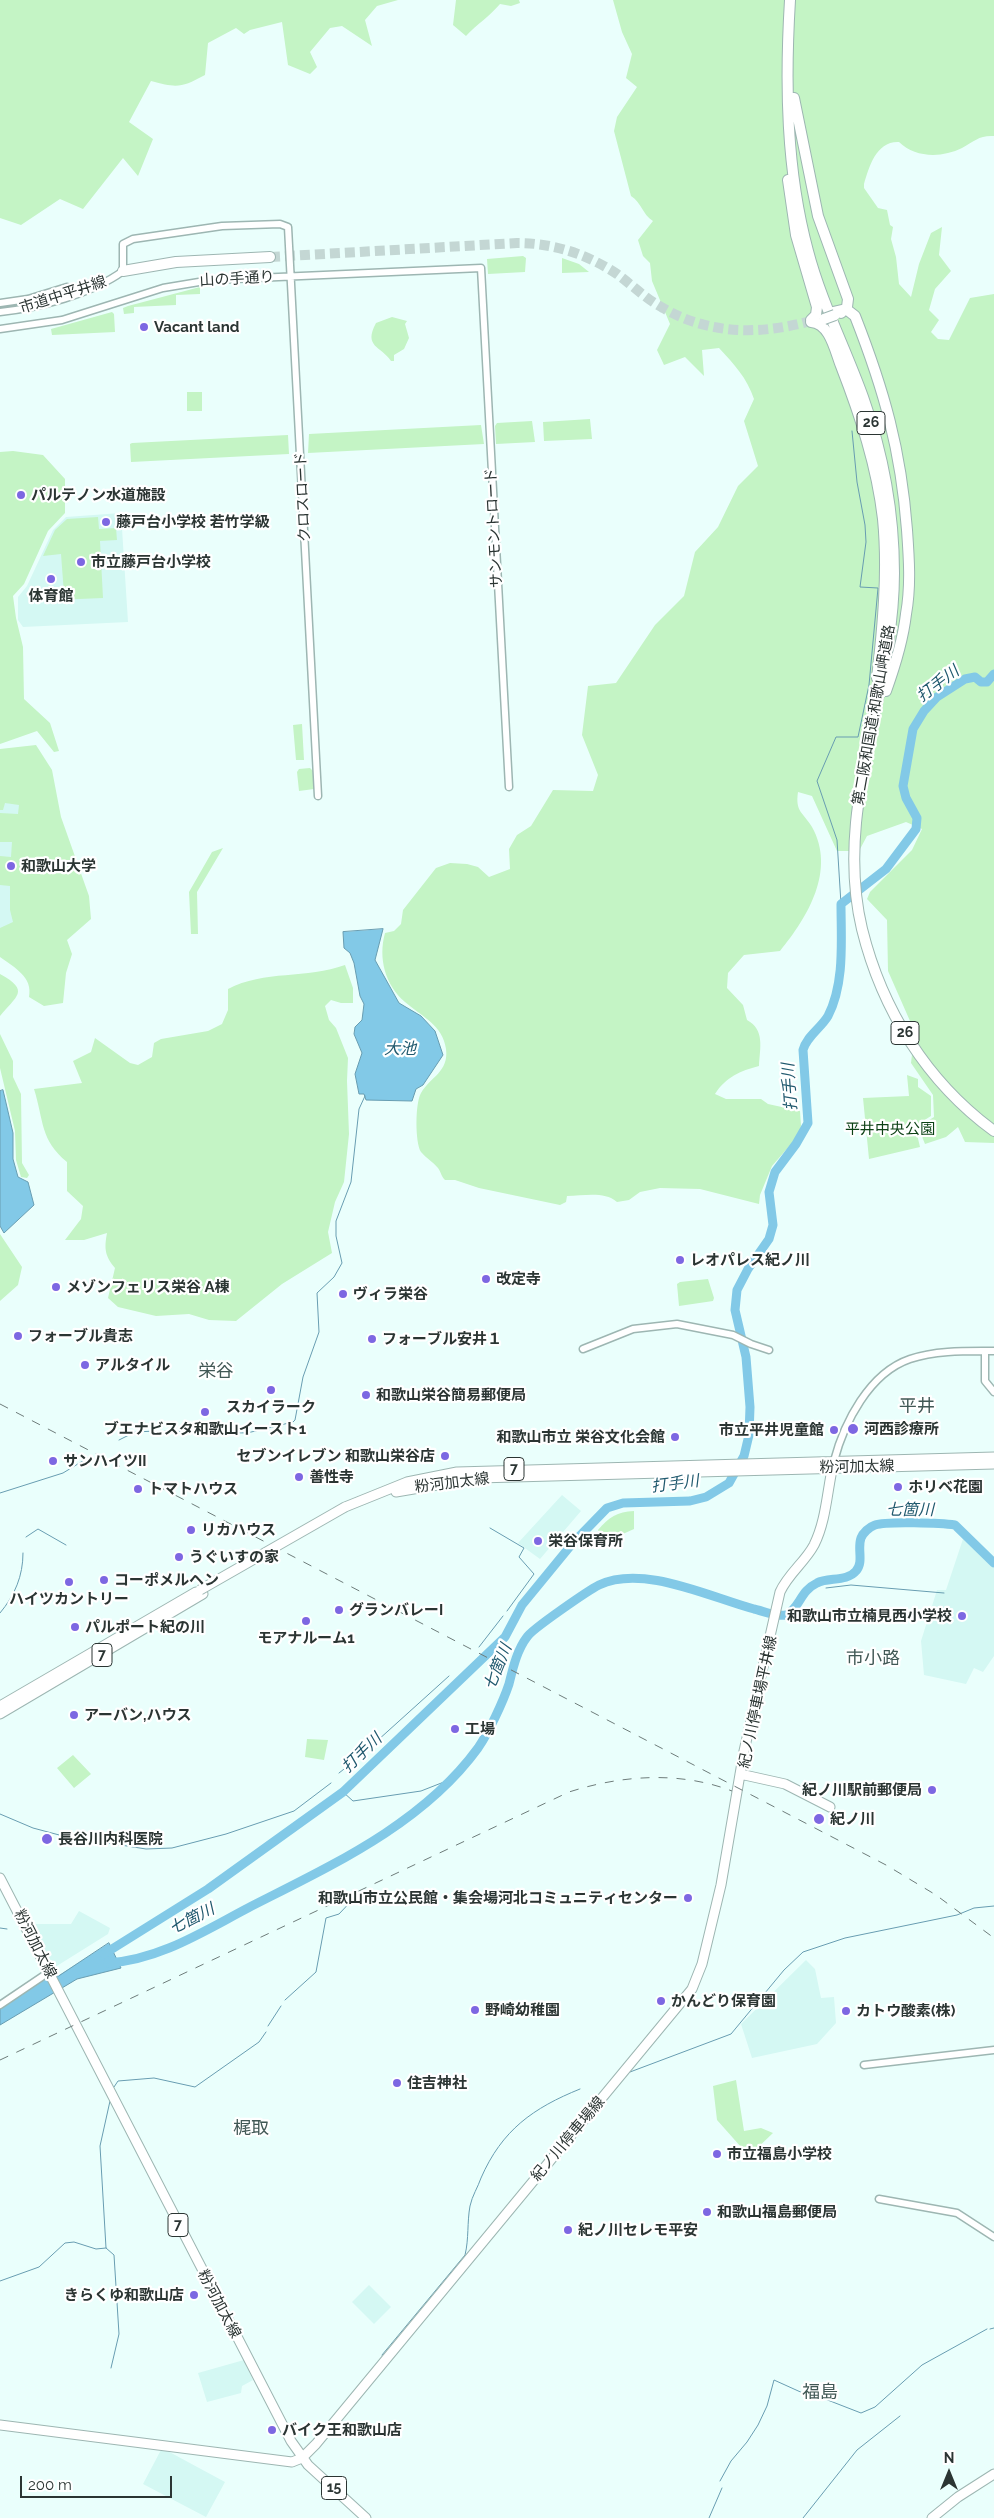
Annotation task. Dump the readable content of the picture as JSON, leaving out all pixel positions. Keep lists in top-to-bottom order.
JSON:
{
  "streets": {
    "highway": ["26", "第二阪和国道;和歌山岬道路"],
    "main road": [
      "粉河加太線",
      "7",
      "紀ノ川停車場平井線",
      "紀ノ川停車場線",
      "15"
    ],
    "street": [
      "山の手通り",
      "市道中平井線",
      "クロスロード",
      "サンモントロード"
    ]
  },
  "crossings": [
    ["山の手通り", "クロスロード"],
    ["山の手通り", "サンモントロード"],
    ["市道中平井線", "クロスロード"],
    ["粉河加太線", "紀ノ川停車場平井線"],
    ["粉河加太線", "紀ノ川停車場線"],
    ["粉河加太線", "15"],
    ["紀ノ川停車場平井線", "紀ノ川停車場線"],
    ["紀ノ川停車場線", "15"]
  ],
  "districts": [
    "栄谷",
    "平井",
    "市小路",
    "梶取",
    "福島"
  ],
  "water": ["打手川", "大池", "七箇川"],
  "parks": ["平井中央公園"],
  "places": [
    "Vacant land",
    "パルテノン水道施設",
    "藤戸台小学校 若竹学級",
    "市立藤戸台小学校",
    "体育館",
    "和歌山大学",
    "レオパレス紀ノ川",
    "改定寺",
    "メゾンフェリス栄谷 A棟",
    "ヴィラ栄谷",
    "フォーブル貴志",
    "フォーブル安井１",
    "アルタイル",
    "スカイラーク",
    "和歌山栄谷簡易郵便局",
    "ブエナビスタ和歌山イースト1",
    "河西診療所",
    "市立平井児童館",
    "和歌山市立 栄谷文化会館",
    "セブンイレブン 和歌山栄谷店",
    "サンハイツII",
    "善性寺",
    "ホリベ花園",
    "トマトハウス",
    "リカハウス",
    "栄谷保育所",
    "うぐいすの家",
    "コーポメルヘン",
    "ハイツカントリー",
    "グランバレーI",
    "和歌山市立楠見西小学校",
    "モアナルーム1",
    "パルポート紀の川",
    "アーバン,ハウス",
    "工場",
    "紀ノ川駅前郵便局",
    "紀ノ川",
    "長谷川内科医院",
    "和歌山市立公民館・集会場河北コミュニティセンター",
    "かんどり保育園",
    "野崎幼稚園",
    "カトウ酸素(株)",
    "住吉神社",
    "市立福島小学校",
    "和歌山福島郵便局",
    "紀ノ川セレモ平安",
    "きらくゆ和歌山店",
    "バイク王和歌山店"
  ],
  "scale_bar": "200 m",
  "north": "top"
}
